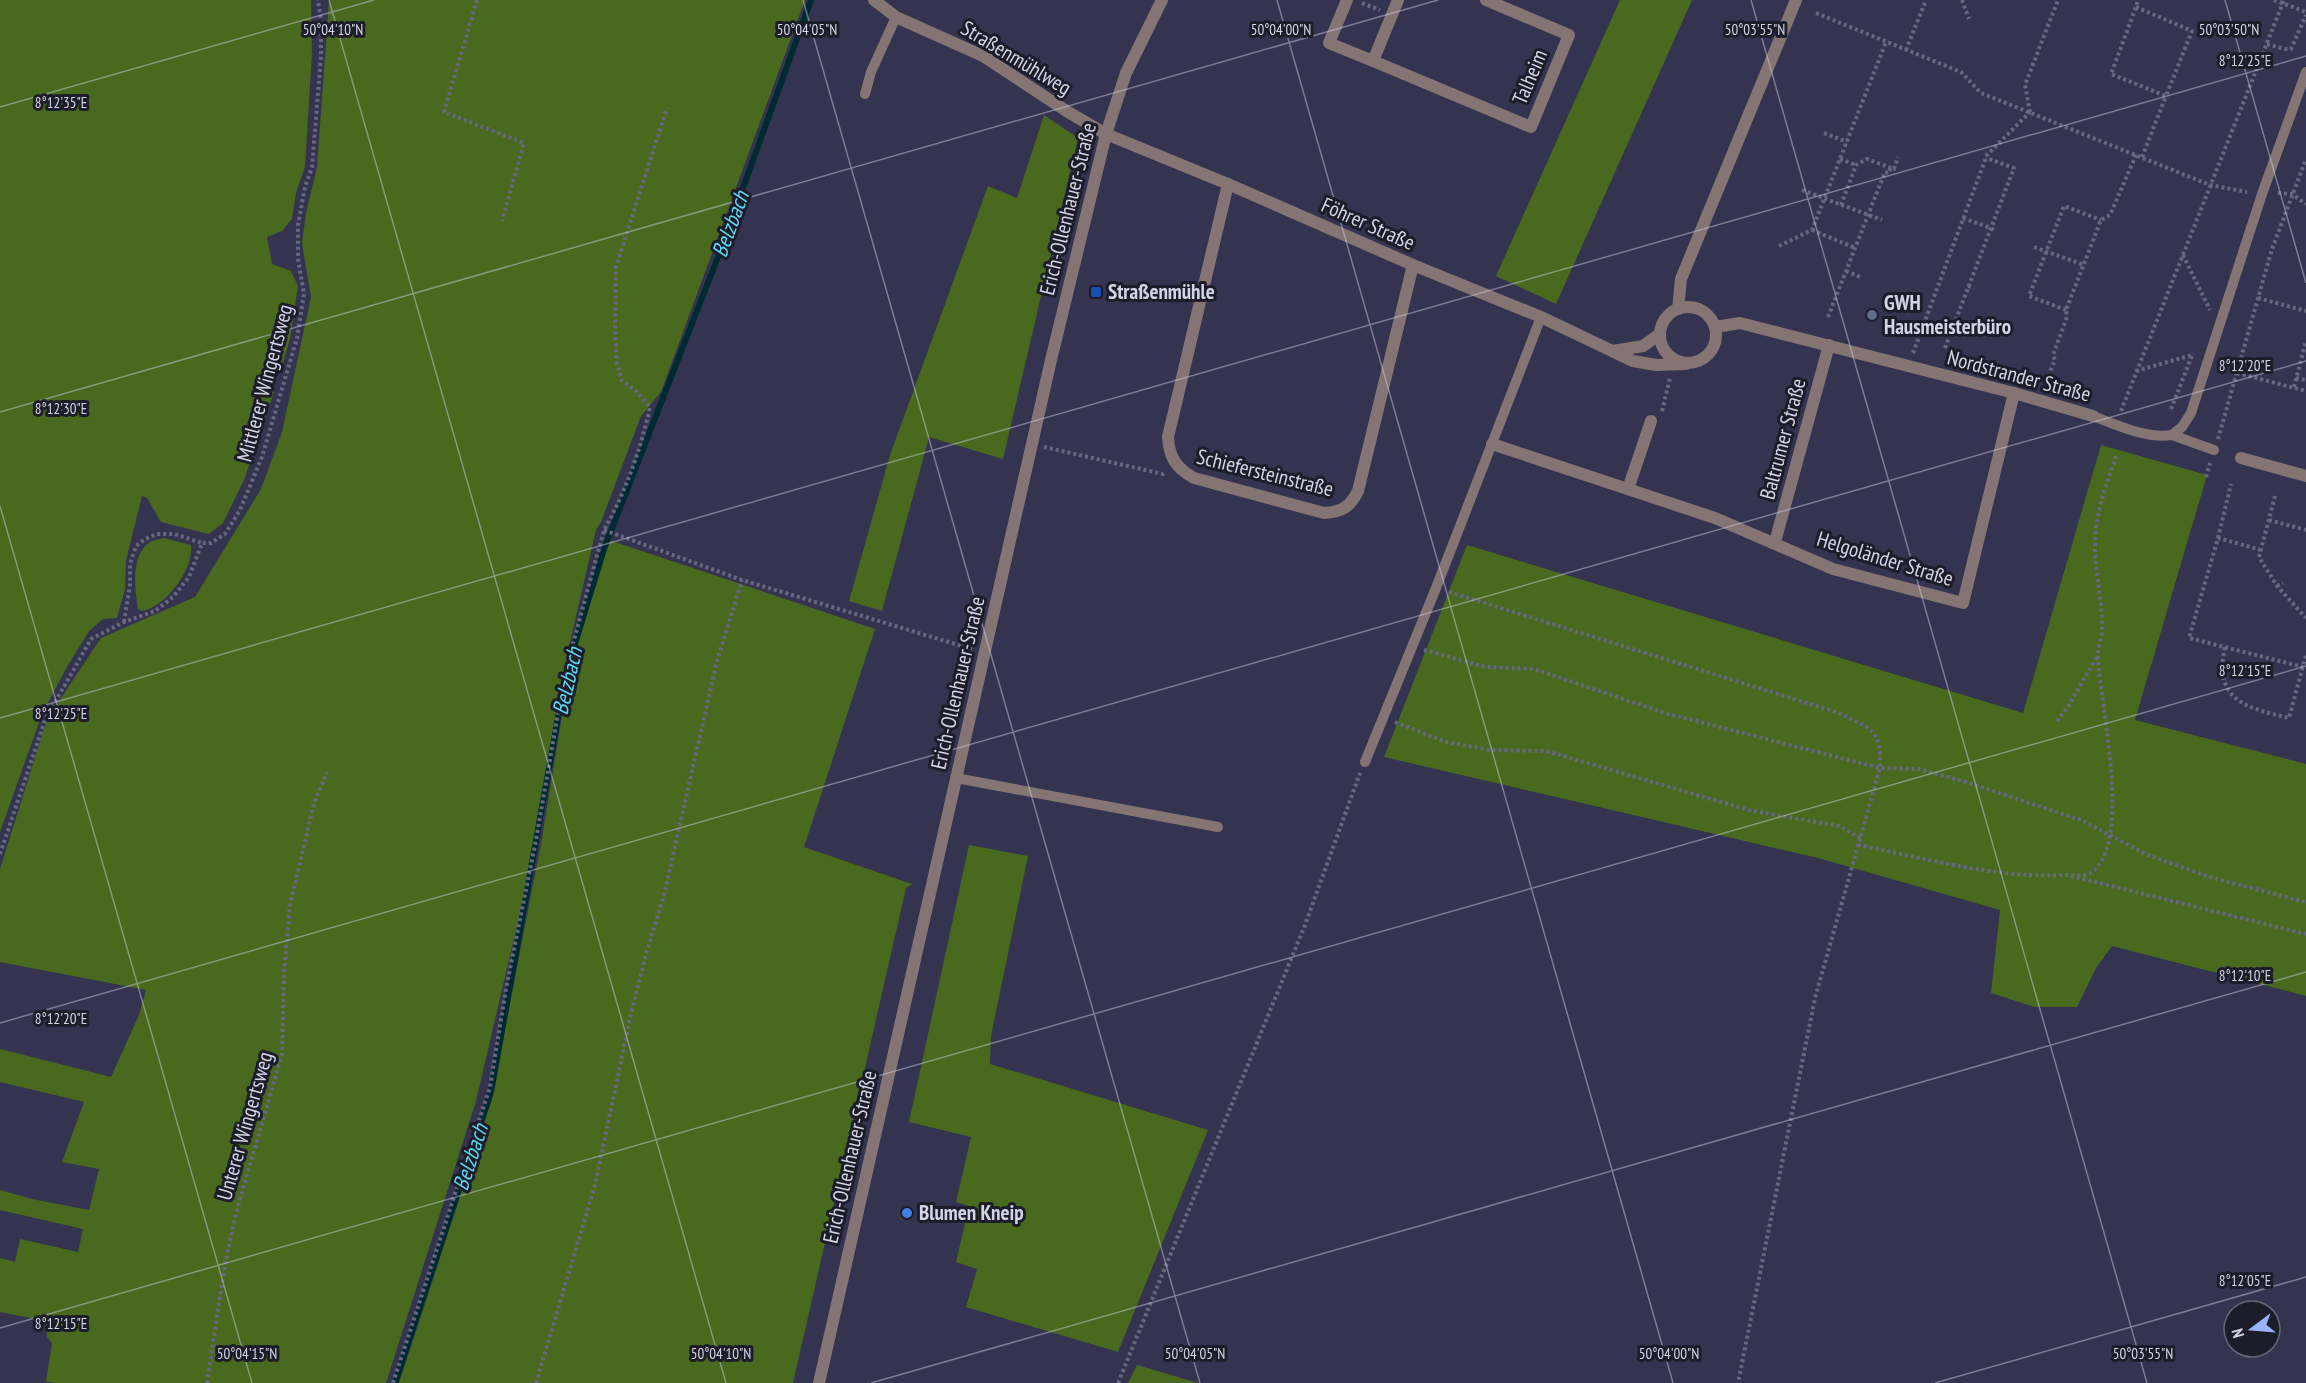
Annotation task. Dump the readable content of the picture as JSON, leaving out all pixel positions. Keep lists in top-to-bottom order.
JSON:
{
  "streets": {
    "street": [
      "Straßenmühlweg",
      "Talheim",
      "Erich-Ollenhauer-Straße",
      "Föhrer Straße",
      "Nordstrander Straße",
      "Baltrumer Straße",
      "Schiefersteinstraße",
      "Helgoländer Straße"
    ],
    "path": ["Mittlerer Wingertsweg", "Unterer Wingertsweg"]
  },
  "crossings": [
    ["Straßenmühlweg", "Erich-Ollenhauer-Straße"],
    ["Straßenmühlweg", "Föhrer Straße"],
    ["Erich-Ollenhauer-Straße", "Föhrer Straße"],
    ["Föhrer Straße", "Nordstrander Straße"],
    ["Föhrer Straße", "Schiefersteinstraße"],
    ["Nordstrander Straße", "Baltrumer Straße"],
    ["Nordstrander Straße", "Helgoländer Straße"],
    ["Baltrumer Straße", "Helgoländer Straße"]
  ],
  "water": ["Belzbach"],
  "places": {
    "transit": ["Straßenmühle"],
    "other": ["GWH Hausmeisterbüro", "Blumen Kneip"]
  },
  "north": "left",
  "coordinates": [
    "50°04'10\"N",
    "50°04'05\"N",
    "50°04'00\"N",
    "50°03'55\"N",
    "50°03'50\"N",
    "8°12'25\"E",
    "8°12'35\"E",
    "8°12'20\"E",
    "8°12'30\"E",
    "8°12'15\"E",
    "8°12'10\"E",
    "8°12'05\"E",
    "50°04'15\"N"
  ]
}
